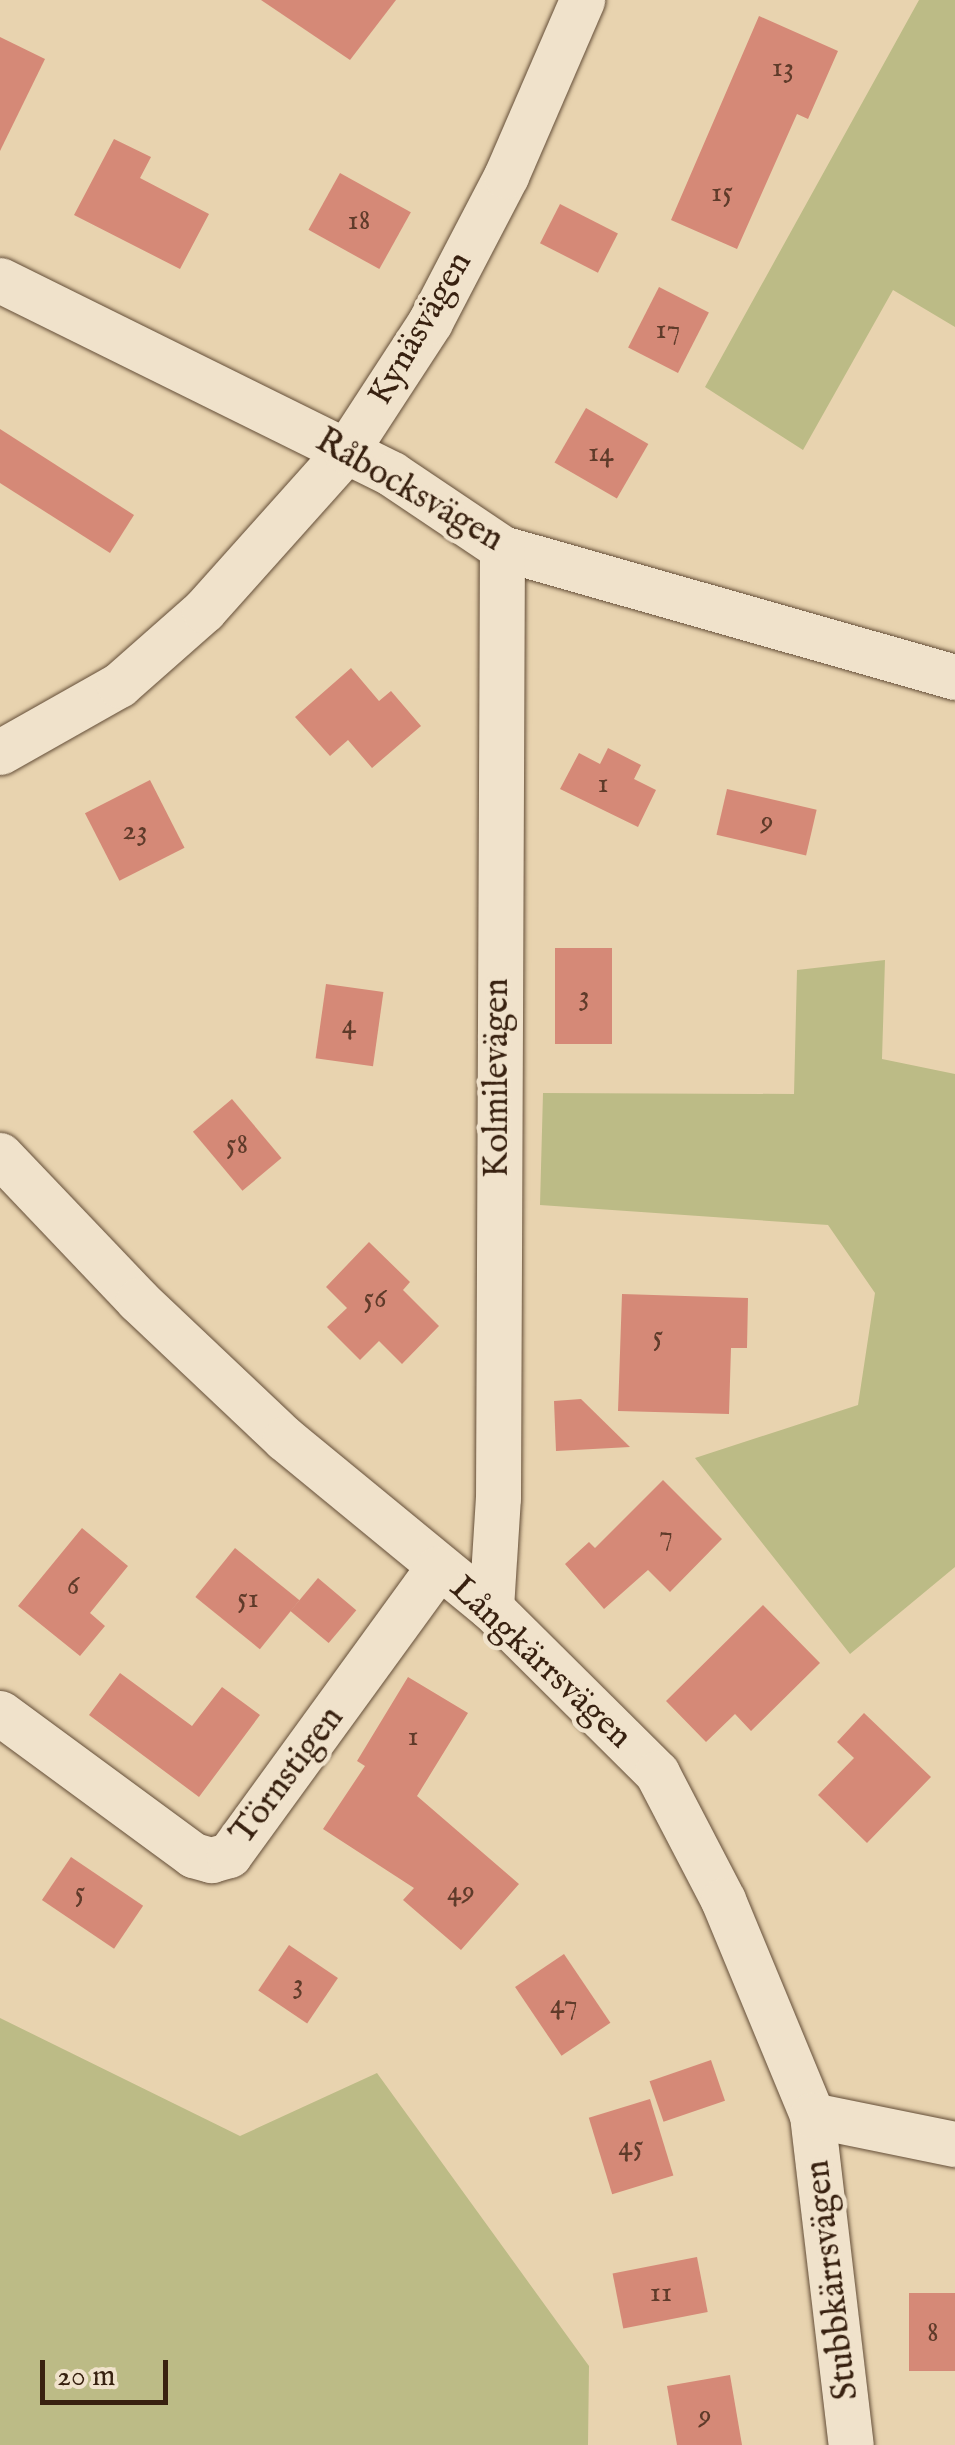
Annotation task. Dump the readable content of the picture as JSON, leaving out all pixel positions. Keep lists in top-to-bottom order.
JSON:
{
  "streets": {
    "street": [
      "Kynäsvägen",
      "Råbocksvägen",
      "Kolmilevägen",
      "Långkärrsvägen",
      "Törnstigen",
      "Stubbkärrsvägen"
    ]
  },
  "crossings": [
    ["Kynäsvägen", "Råbocksvägen"],
    ["Råbocksvägen", "Kolmilevägen"],
    ["Kolmilevägen", "Långkärrsvägen"],
    ["Långkärrsvägen", "Törnstigen"],
    ["Långkärrsvägen", "Stubbkärrsvägen"]
  ],
  "house_numbers": [
    "13",
    "15",
    "18",
    "17",
    "14",
    "1",
    "9",
    "23",
    "3",
    "4",
    "58",
    "56",
    "5",
    "7",
    "6",
    "51",
    "1",
    "49",
    "5",
    "3",
    "47",
    "45",
    "11",
    "8",
    "9"
  ],
  "scale_bar": "20 m"
}
